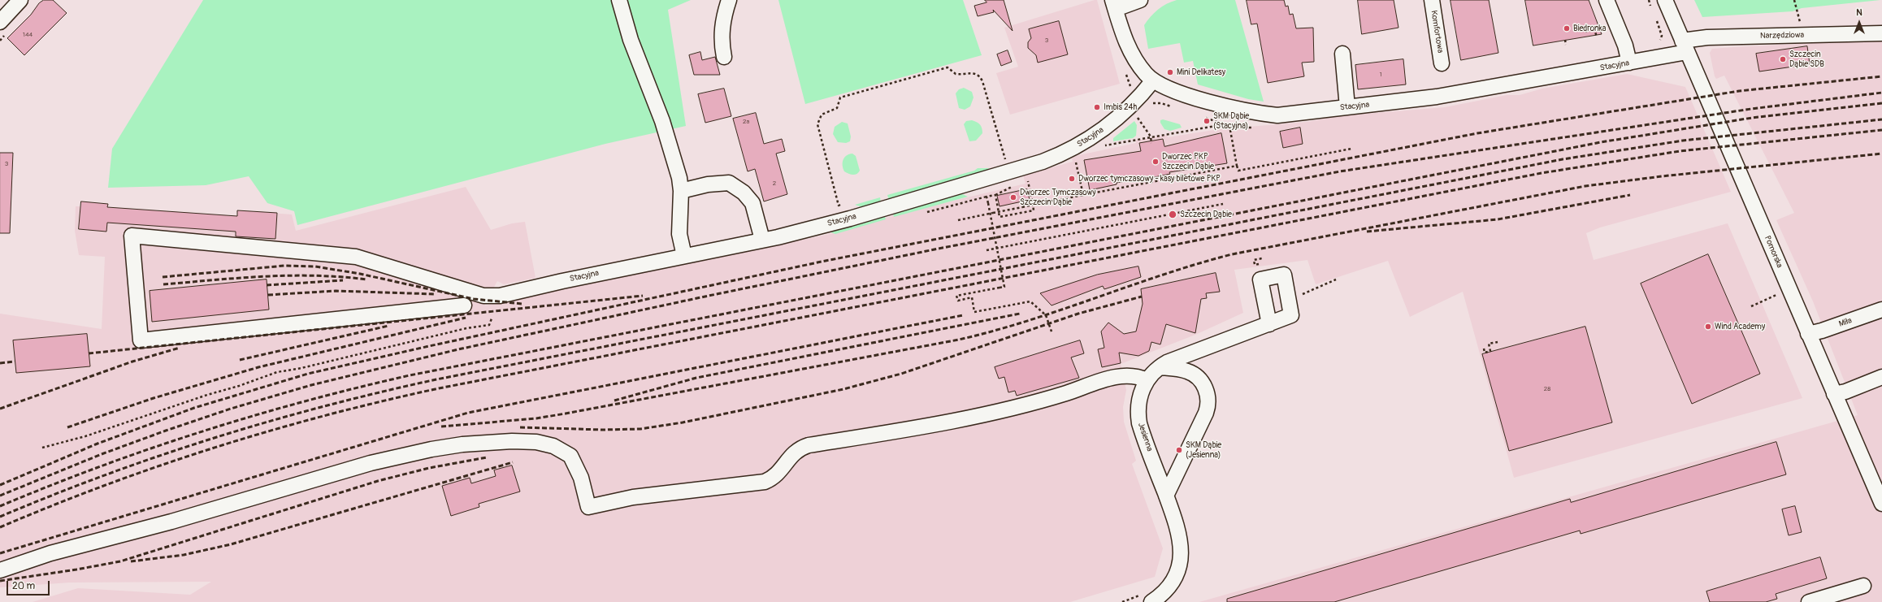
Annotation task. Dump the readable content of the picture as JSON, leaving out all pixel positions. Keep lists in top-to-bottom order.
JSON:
{
  "streets": {
    "street": [
      "Komfortowa",
      "Narzędziowa",
      "Stacyjna",
      "Pomorska",
      "Miła",
      "Jesienna"
    ]
  },
  "crossings": [
    ["Narzędziowa", "Stacyjna"],
    ["Narzędziowa", "Pomorska"],
    ["Stacyjna", "Pomorska"],
    ["Pomorska", "Miła"]
  ],
  "places": [
    "Biedronka",
    "Szczecin Dąbie SDB",
    "Mini Delikatesy",
    "Imbis 24h",
    "SKM Dąbie (Stacyjna)",
    "Dworzec PKP Szczecin Dąbie",
    "Dworzec tymczasowy - kasy biletowe PKP",
    "Dworzec Tymczasowy Szczecin Dąbie",
    "Szczecin Dąbie",
    "Wind Academy",
    "SKM Dąbie (Jesienna)"
  ],
  "house_numbers": [
    "144",
    "3",
    "1",
    "2a",
    "3",
    "2",
    "28"
  ],
  "scale_bar": "20 m",
  "north": "top"
}
